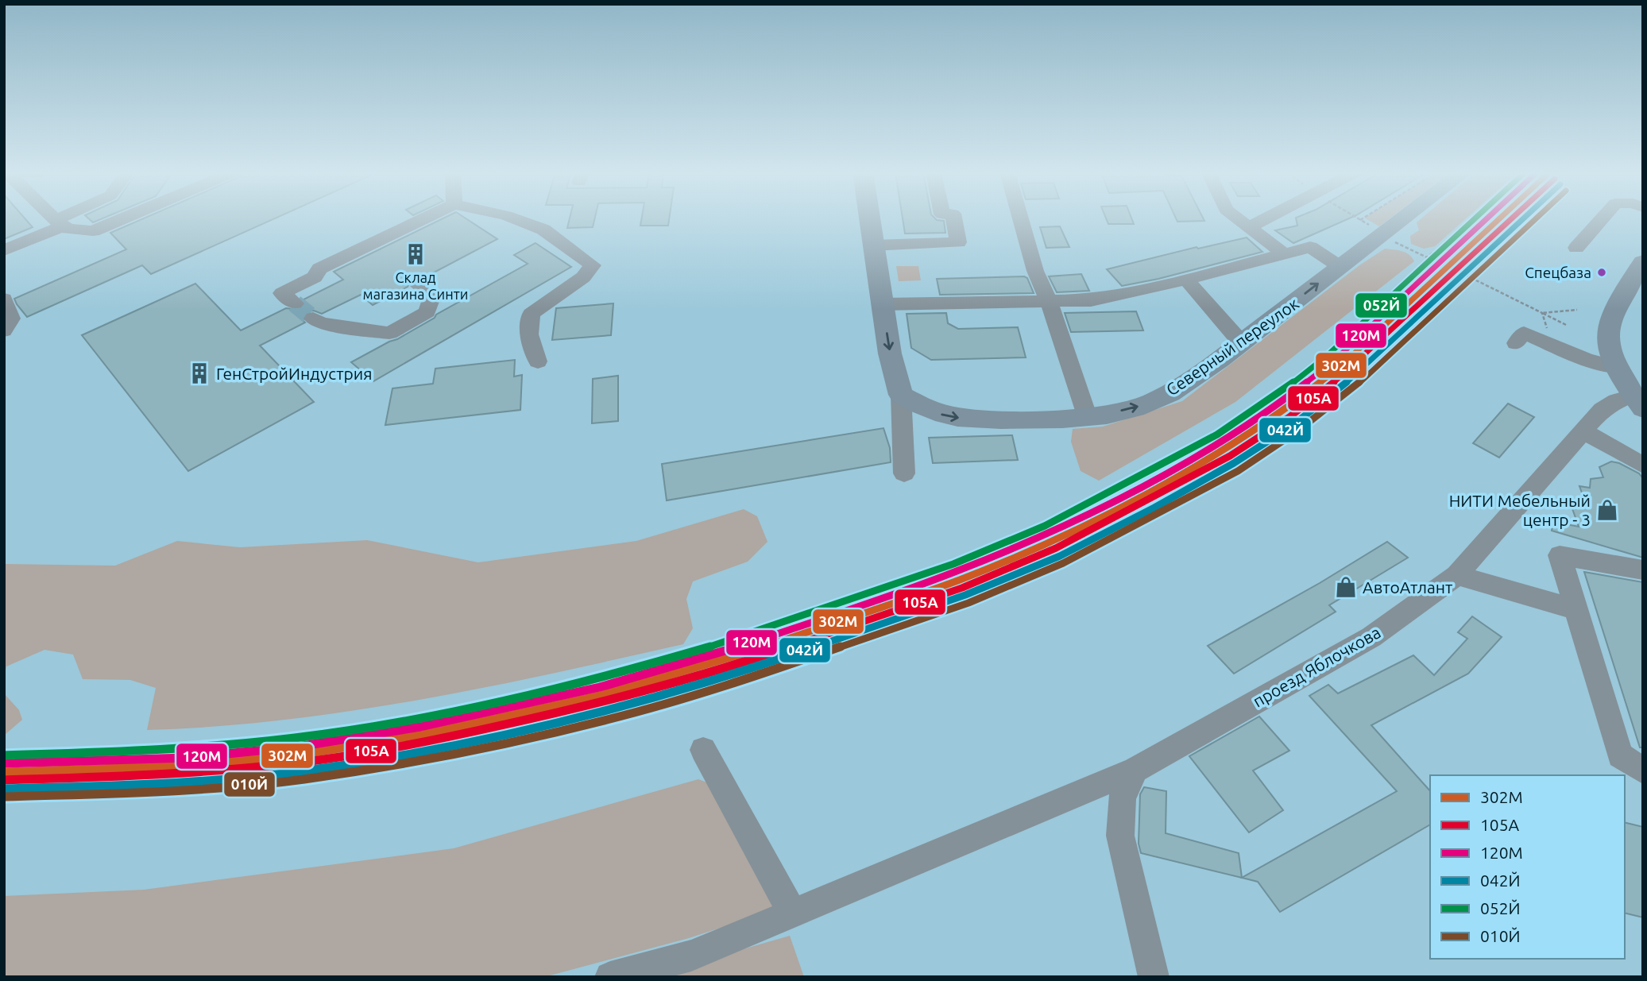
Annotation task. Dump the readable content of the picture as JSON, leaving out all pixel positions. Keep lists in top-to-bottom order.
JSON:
{
  "streets": {
    "main road": ["Северный переулок"],
    "street": ["проезд Яблочкова"]
  },
  "one_way": ["Северный переулок"],
  "places": {
    "building": ["Склад магазина Синти", "ГенСтройИндустрия"],
    "other": ["Спецбаза"],
    "shop": ["НИТИ Мебельный центр - 3", "АвтоАтлант"]
  },
  "lines": [
    "transit line 302М",
    "transit line 105А",
    "transit line 120М",
    "transit line 042Й",
    "transit line 052Й",
    "transit line 010Й"
  ],
  "legend": [
    "302М",
    "105А",
    "120М",
    "042Й",
    "052Й",
    "010Й"
  ]
}
